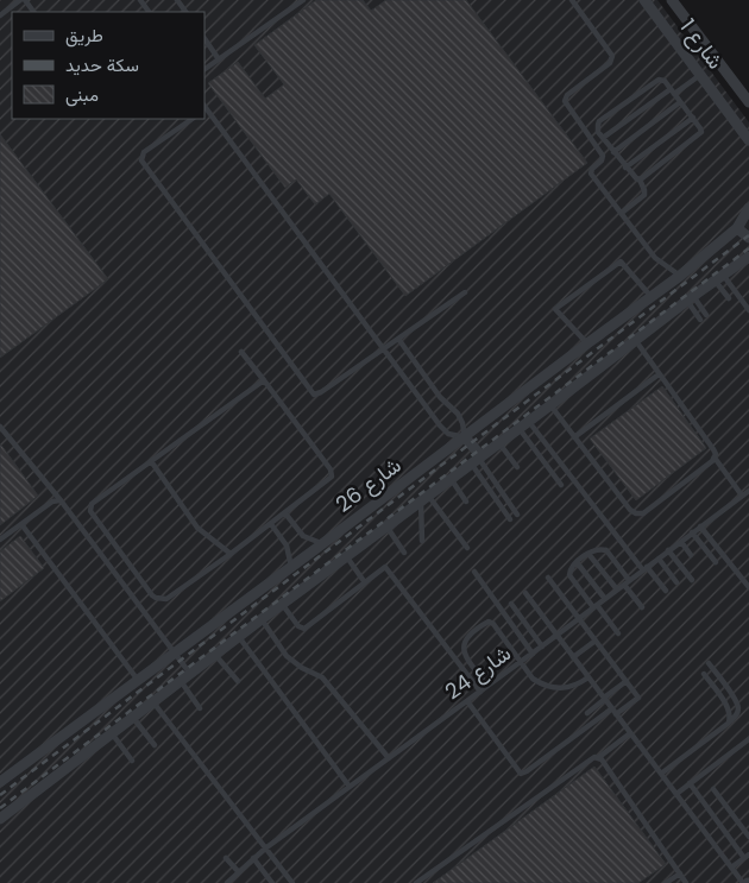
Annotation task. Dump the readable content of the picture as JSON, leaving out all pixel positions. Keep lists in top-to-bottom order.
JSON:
{
  "streets": {
    "street": ["شارع 1", "شارع 26"],
    "lane": ["شارع 24"]
  },
  "legend": ["طريق", "سكة حديد", "مبنى"]
}
